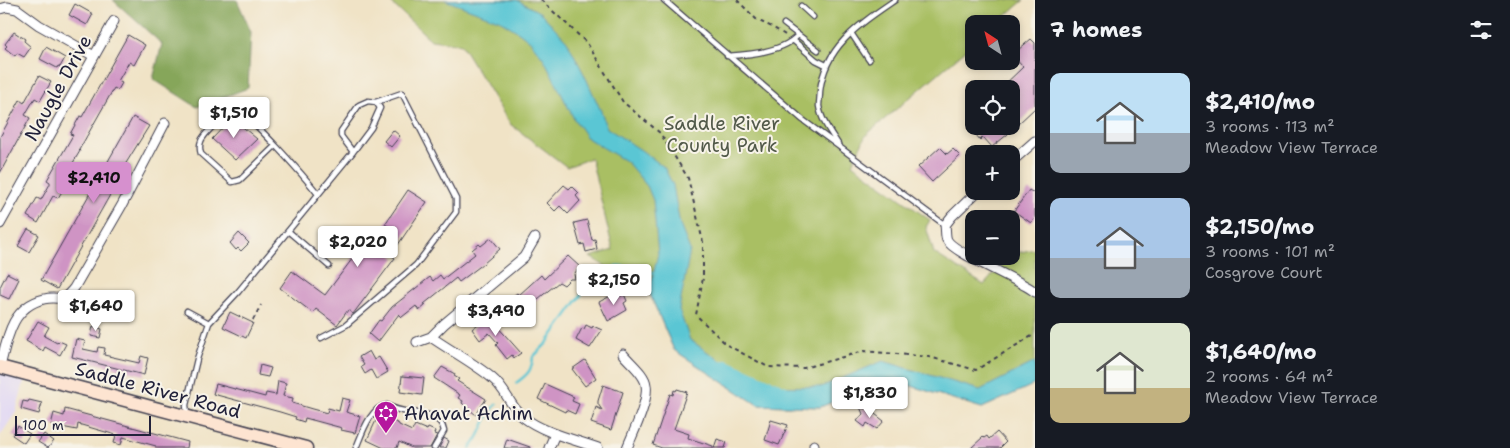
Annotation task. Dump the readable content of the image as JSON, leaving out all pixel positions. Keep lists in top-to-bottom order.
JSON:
{
  "streets": {
    "main road": ["Saddle River Road"],
    "street": ["Naugle Drive"]
  },
  "parks": ["Saddle River County Park"],
  "places": {
    "synagogue": ["Ahavat Achim"]
  },
  "scale_bar": "100 m",
  "north": "top left",
  "page": {
    "heading": "7 homes",
    "map_buttons": ["+", "−"],
    "list": [
      {
        "name": "$2,410/mo",
        "note": "3 rooms · 113 m² · Meadow View Terrace"
      },
      {
        "name": "$2,150/mo",
        "note": "3 rooms · 101 m² · Cosgrove Court"
      },
      {
        "name": "$1,640/mo",
        "note": "2 rooms · 64 m² · Meadow View Terrace"
      }
    ],
    "price": [
      "$1,510",
      "$2,410",
      "$2,020",
      "$2,150",
      "$1,640",
      "$3,490",
      "$1,830"
    ],
    "scale": "100 m"
  }
}
